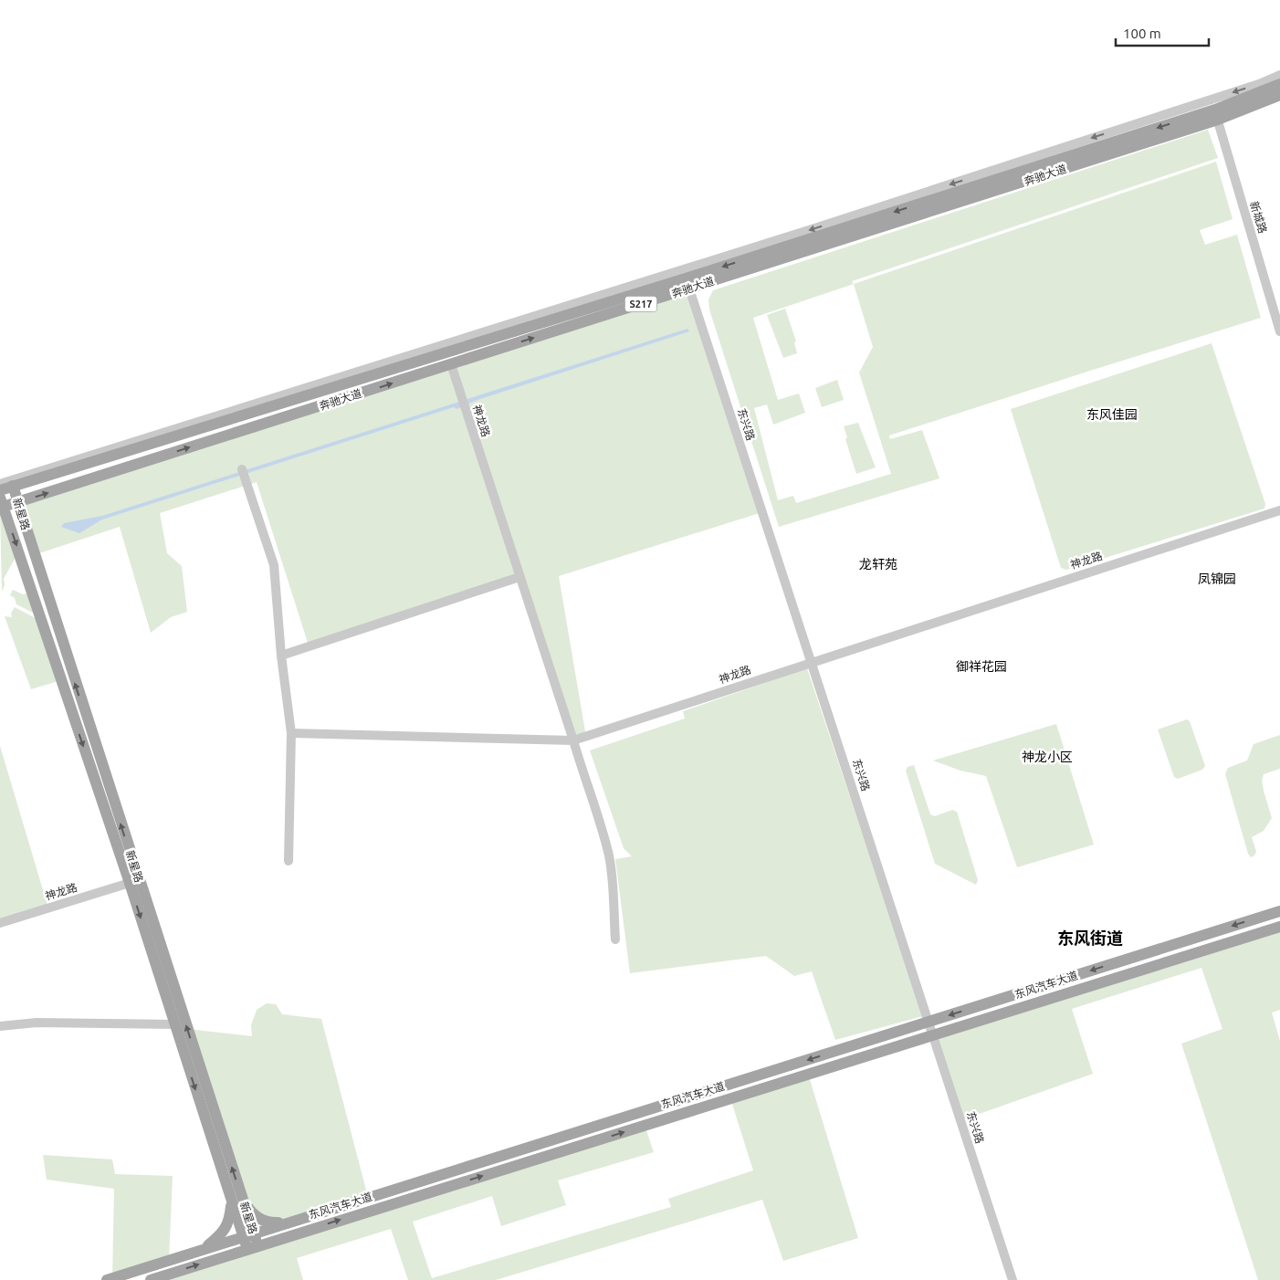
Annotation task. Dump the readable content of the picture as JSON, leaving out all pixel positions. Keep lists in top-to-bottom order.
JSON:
{
  "streets": {
    "main road": [
      "奔驰大道",
      "S217",
      "新星路",
      "东风汽车大道"
    ],
    "street": ["新城路", "神龙路", "东兴路"]
  },
  "crossings": [
    ["奔驰大道", "新城路"],
    ["奔驰大道", "神龙路"],
    ["奔驰大道", "东兴路"],
    ["奔驰大道", "新星路"],
    ["神龙路", "东兴路"],
    ["神龙路", "新星路"],
    ["东兴路", "东风汽车大道"],
    ["新星路", "东风汽车大道"]
  ],
  "districts": [
    "东风佳园",
    "龙轩苑",
    "凤锦园",
    "御祥花园",
    "神龙小区",
    "东风街道"
  ],
  "scale_bar": "100 m"
}
